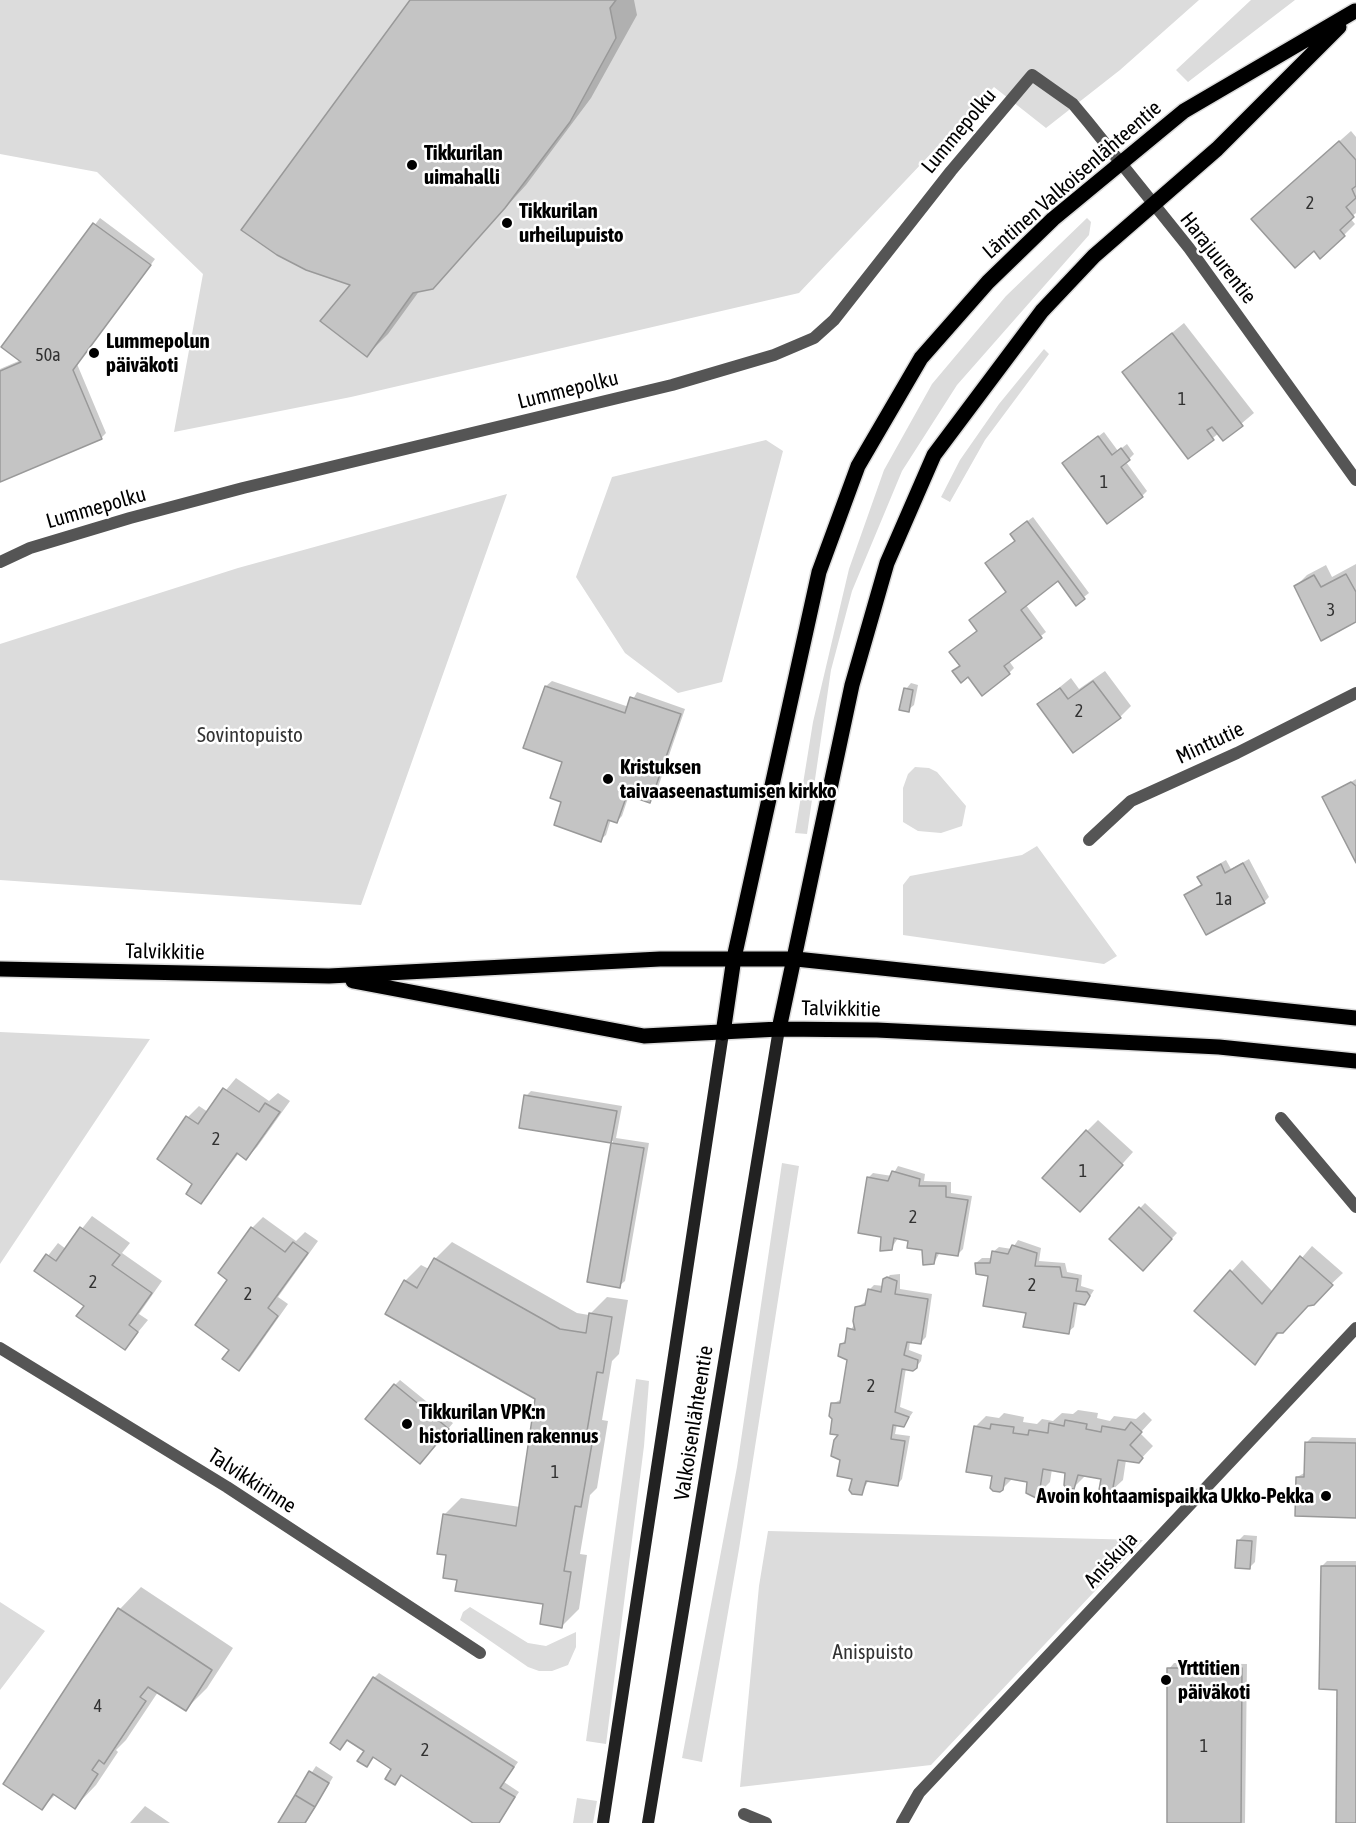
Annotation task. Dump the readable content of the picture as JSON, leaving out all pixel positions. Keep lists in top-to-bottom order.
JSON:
{
  "streets": {
    "main road": ["Läntinen Valkoisenlähteentie", "Talvikkitie", "Valkoisenlähteentie"],
    "street": [
      "Lummepolku",
      "Harajuurentie",
      "Minttutie",
      "Talvikkirinne",
      "Aniskuja"
    ]
  },
  "crossings": [
    ["Lummepolku", "Harajuurentie"],
    ["Läntinen Valkoisenlähteentie", "Harajuurentie"],
    ["Läntinen Valkoisenlähteentie", "Talvikkitie"],
    ["Läntinen Valkoisenlähteentie", "Valkoisenlähteentie"],
    ["Talvikkitie", "Valkoisenlähteentie"]
  ],
  "parks": ["Sovintopuisto", "Anispuisto"],
  "places": [
    "Tikkurilan uimahalli",
    "Tikkurilan urheilupuisto",
    "Lummepolun päiväkoti",
    "Kristuksen taivaaseenastumisen kirkko",
    "Tikkurilan VPK:n historiallinen rakennus",
    "Avoin kohtaamispaikka Ukko-Pekka",
    "Yrttitien päiväkoti"
  ],
  "house_numbers": [
    "2",
    "50a",
    "1",
    "1",
    "3",
    "2",
    "1a",
    "2",
    "1",
    "2",
    "2",
    "2",
    "2",
    "2",
    "1",
    "4",
    "1",
    "2"
  ]
}
